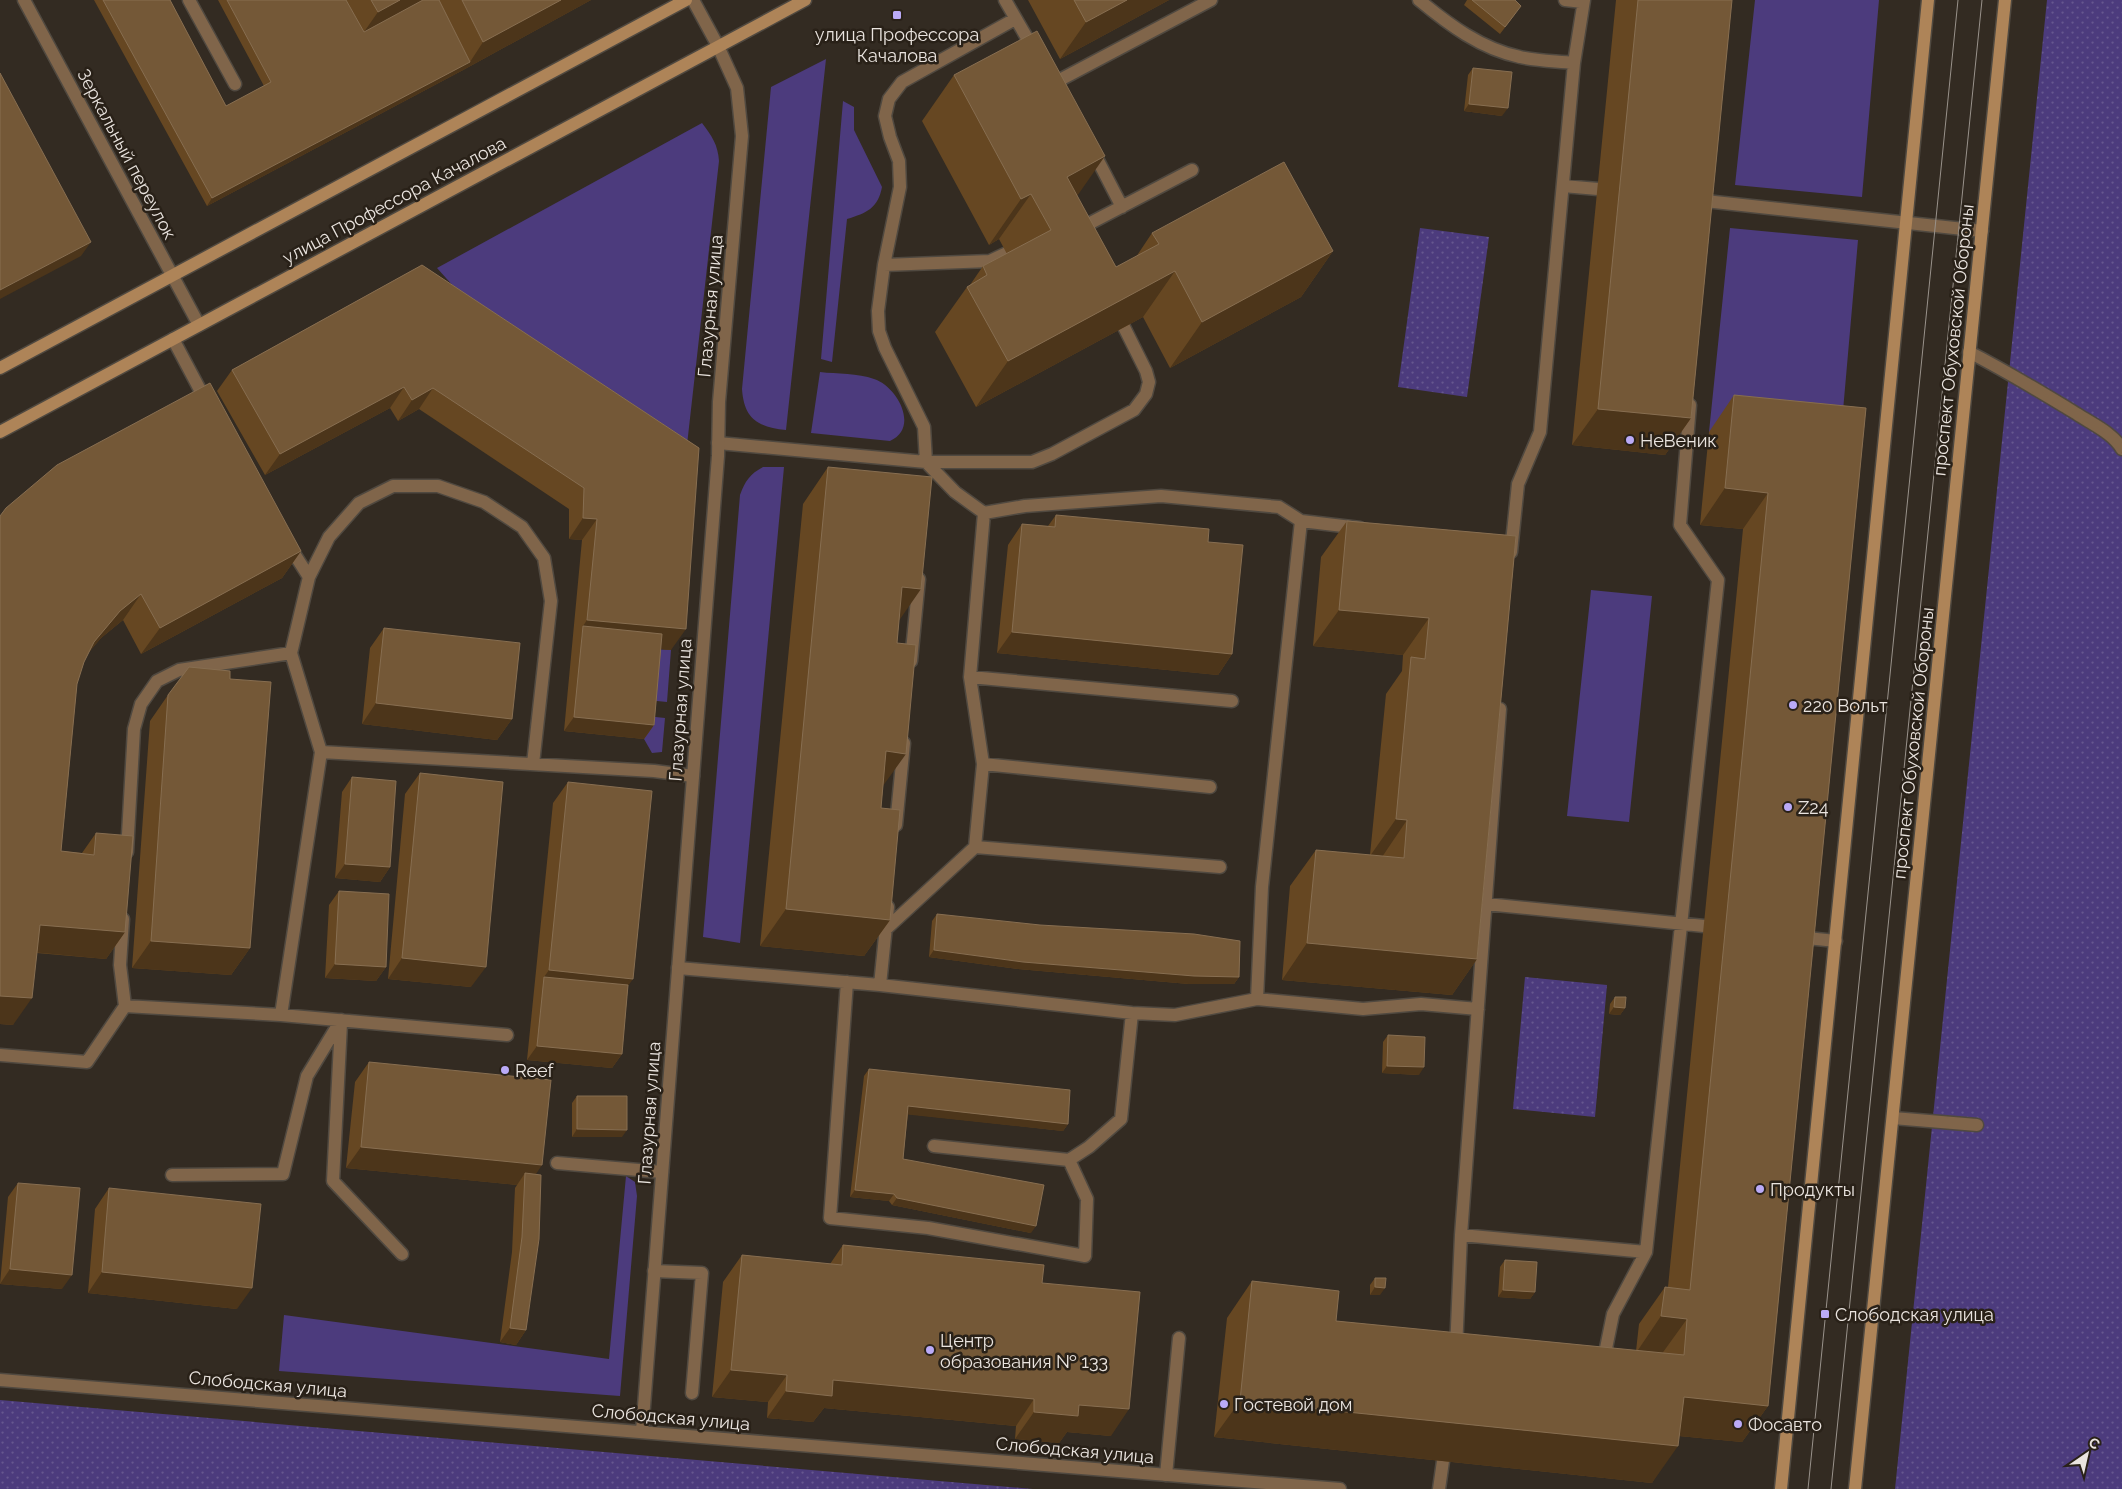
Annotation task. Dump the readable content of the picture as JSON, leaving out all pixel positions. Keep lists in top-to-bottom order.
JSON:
{
  "streets": {
    "main road": ["улица Профессора Качалова", "проспект Обуховской Обороны"],
    "street": ["Зеркальный переулок", "Глазурная улица", "Слободская улица"]
  },
  "crossings": [
    ["Зеркальный переулок", "улица Профессора Качалова"],
    ["улица Профессора Качалова", "Глазурная улица"],
    ["Глазурная улица", "Слободская улица"]
  ],
  "places": {
    "transit": ["улица Профессора Качалова", "Слободская улица"],
    "other": [
      "НеВеник",
      "220 Вольт",
      "Z24",
      "Reef",
      "Продукты",
      "Центр образования № 133",
      "Гостевой дом",
      "Фосавто"
    ]
  },
  "north": "top right"
}
